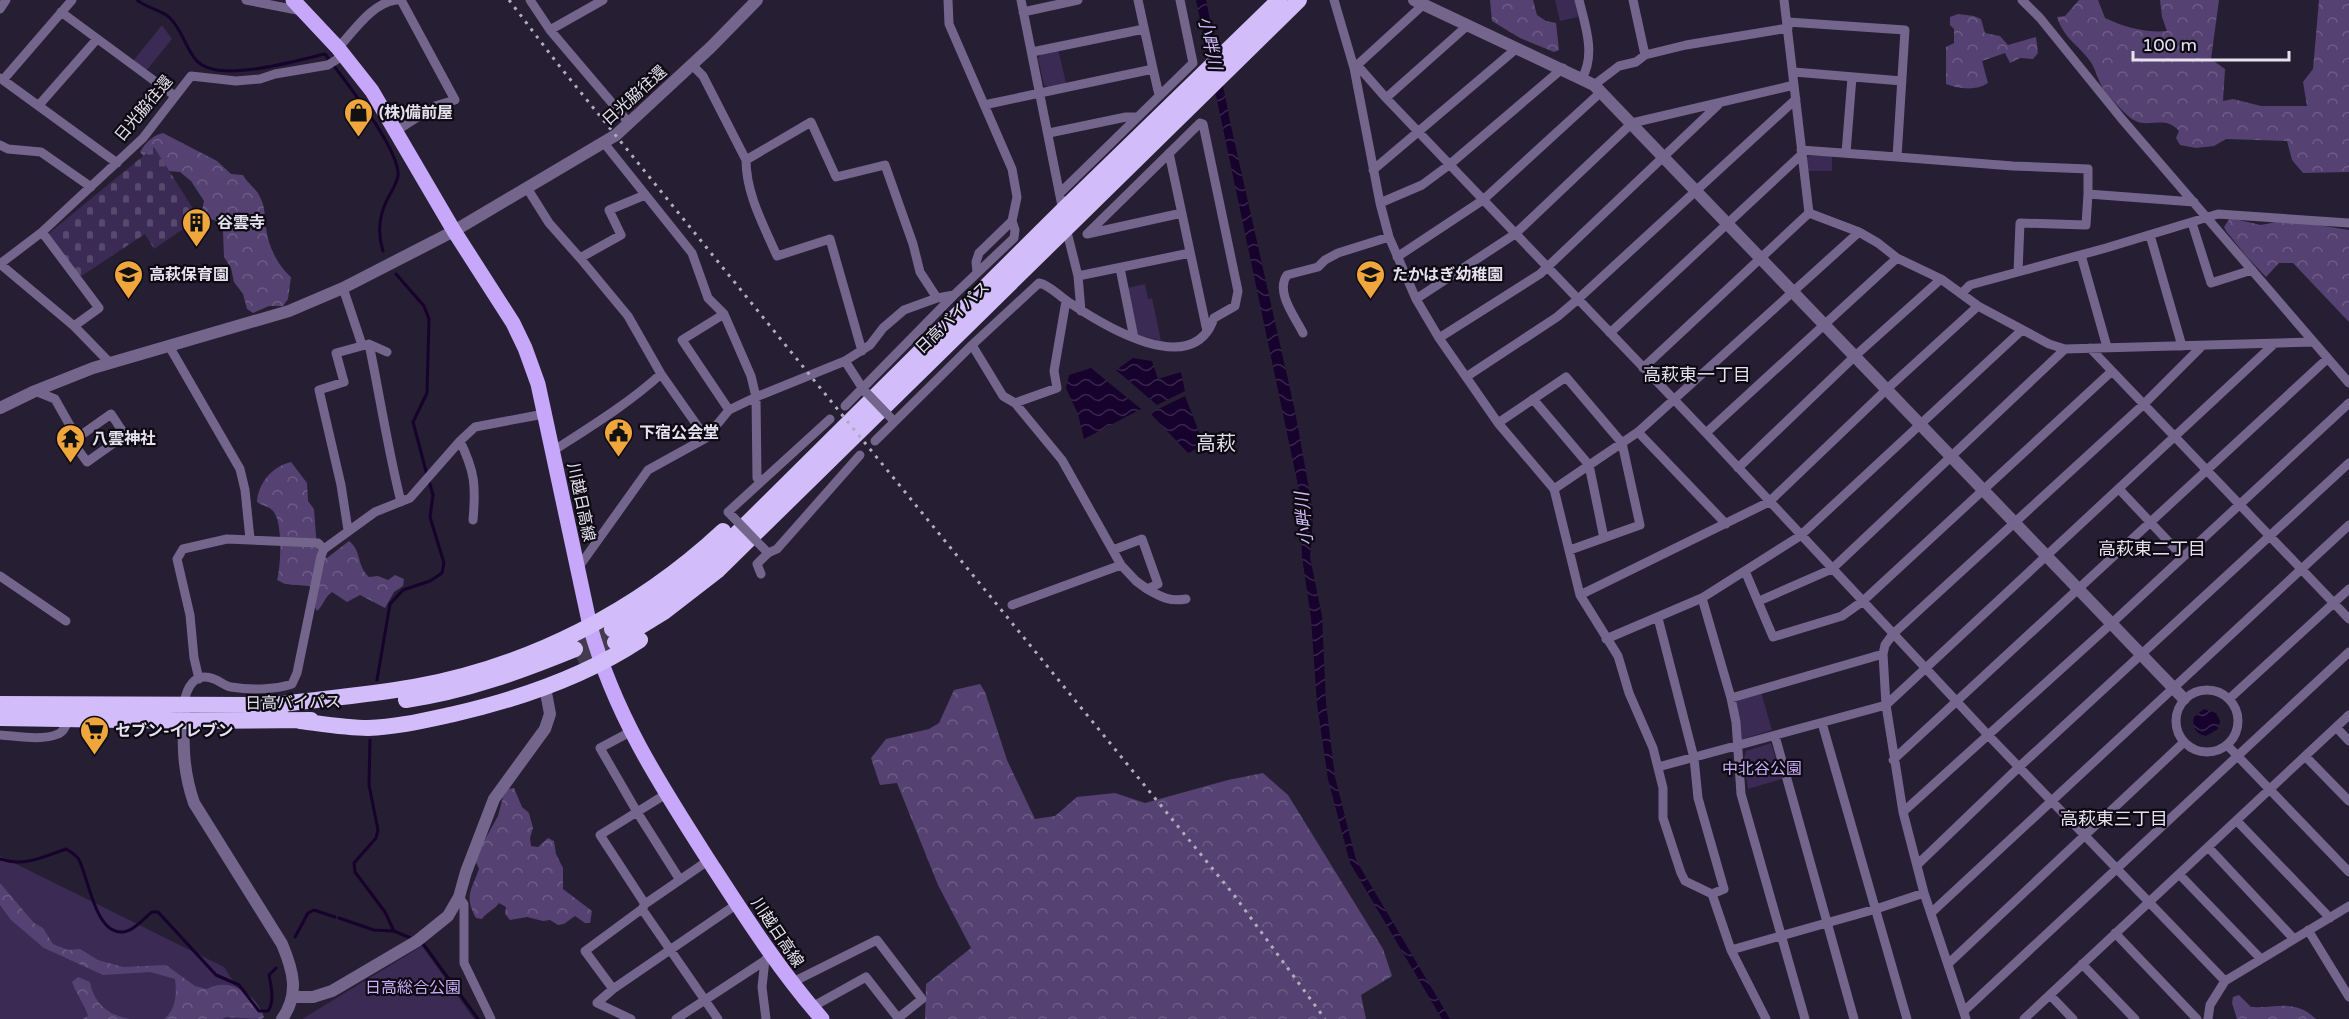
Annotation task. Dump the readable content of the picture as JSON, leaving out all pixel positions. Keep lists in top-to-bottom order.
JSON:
{
  "streets": {
    "highway": ["日高バイパス"],
    "main road": ["川越日高線"],
    "street": ["日光脇往還"]
  },
  "crossings": [
    ["日光脇往還", "川越日高線"]
  ],
  "districts": [
    "高萩東一丁目",
    "高萩",
    "高萩東二丁目",
    "高萩東三丁目"
  ],
  "water": ["小畔川"],
  "parks": ["中北谷公園", "日高総合公園"],
  "places": {
    "shop": ["(株)備前屋"],
    "building": ["谷雲寺"],
    "school or university": ["高萩保育園", "たかはぎ幼稚園"],
    "public building": ["下宿公会堂"],
    "temple": ["八雲神社"],
    "supermarket": ["セブン-イレブン"]
  },
  "scale_bar": "100 m"
}
